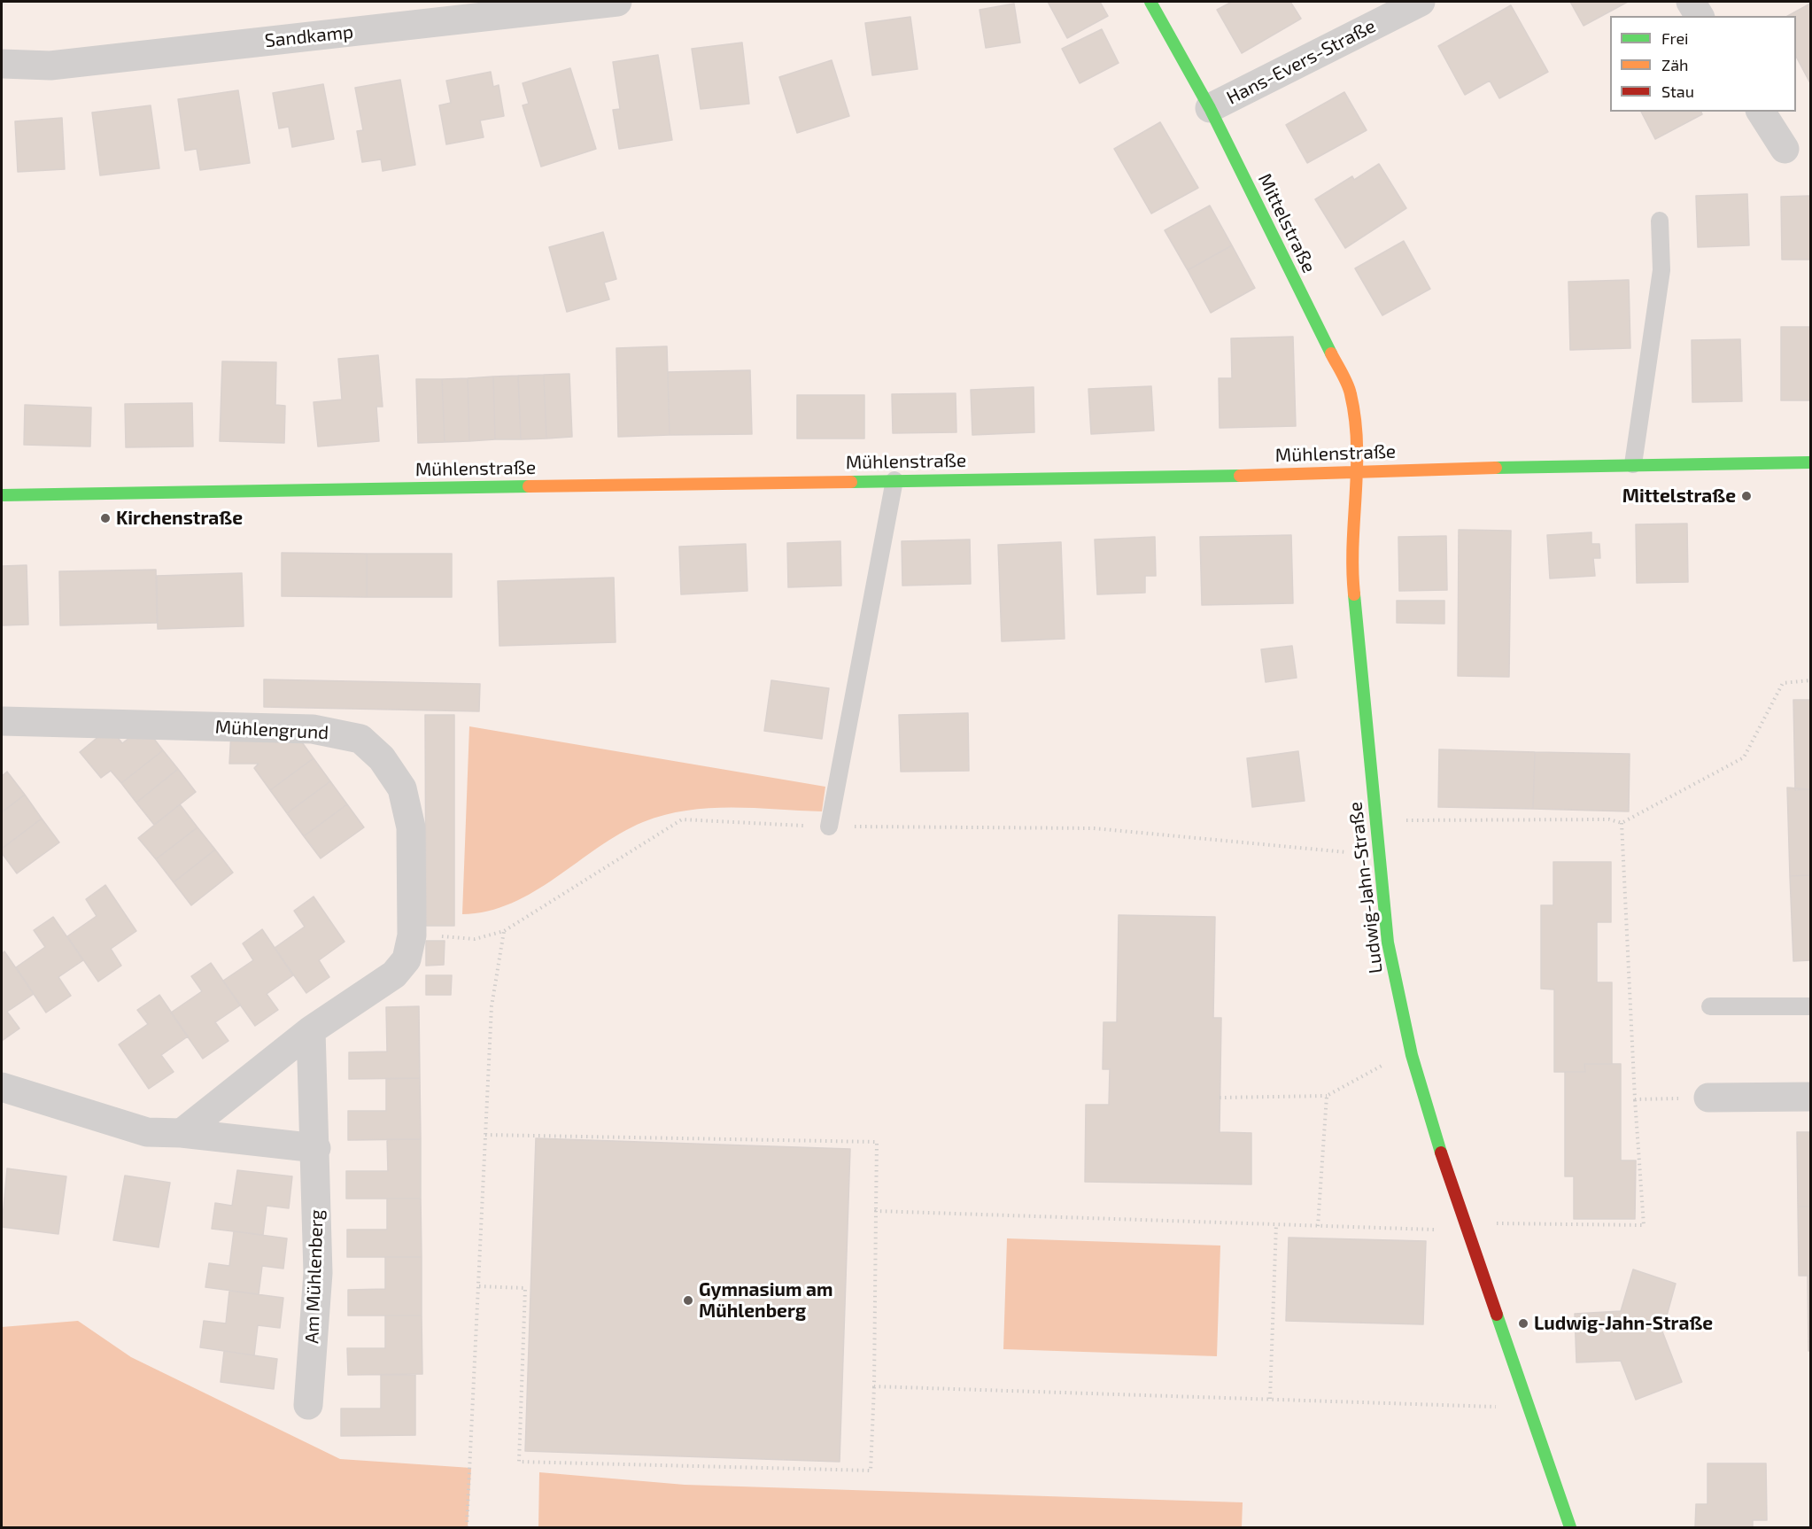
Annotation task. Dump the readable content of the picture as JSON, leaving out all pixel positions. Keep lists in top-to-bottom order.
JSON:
{
  "streets": {
    "street": [
      "Sandkamp",
      "Hans-Evers-Straße",
      "Mittelstraße",
      "Mühlenstraße",
      "Mühlengrund",
      "Ludwig-Jahn-Straße",
      "Am Mühlenberg"
    ]
  },
  "crossings": [
    ["Hans-Evers-Straße", "Mittelstraße"],
    ["Mittelstraße", "Mühlenstraße"],
    ["Mittelstraße", "Ludwig-Jahn-Straße"],
    ["Mühlenstraße", "Ludwig-Jahn-Straße"]
  ],
  "places": [
    "Mittelstraße",
    "Kirchenstraße",
    "Gymnasium am Mühlenberg",
    "Ludwig-Jahn-Straße"
  ],
  "legend": ["Frei", "Zäh", "Stau"]
}
